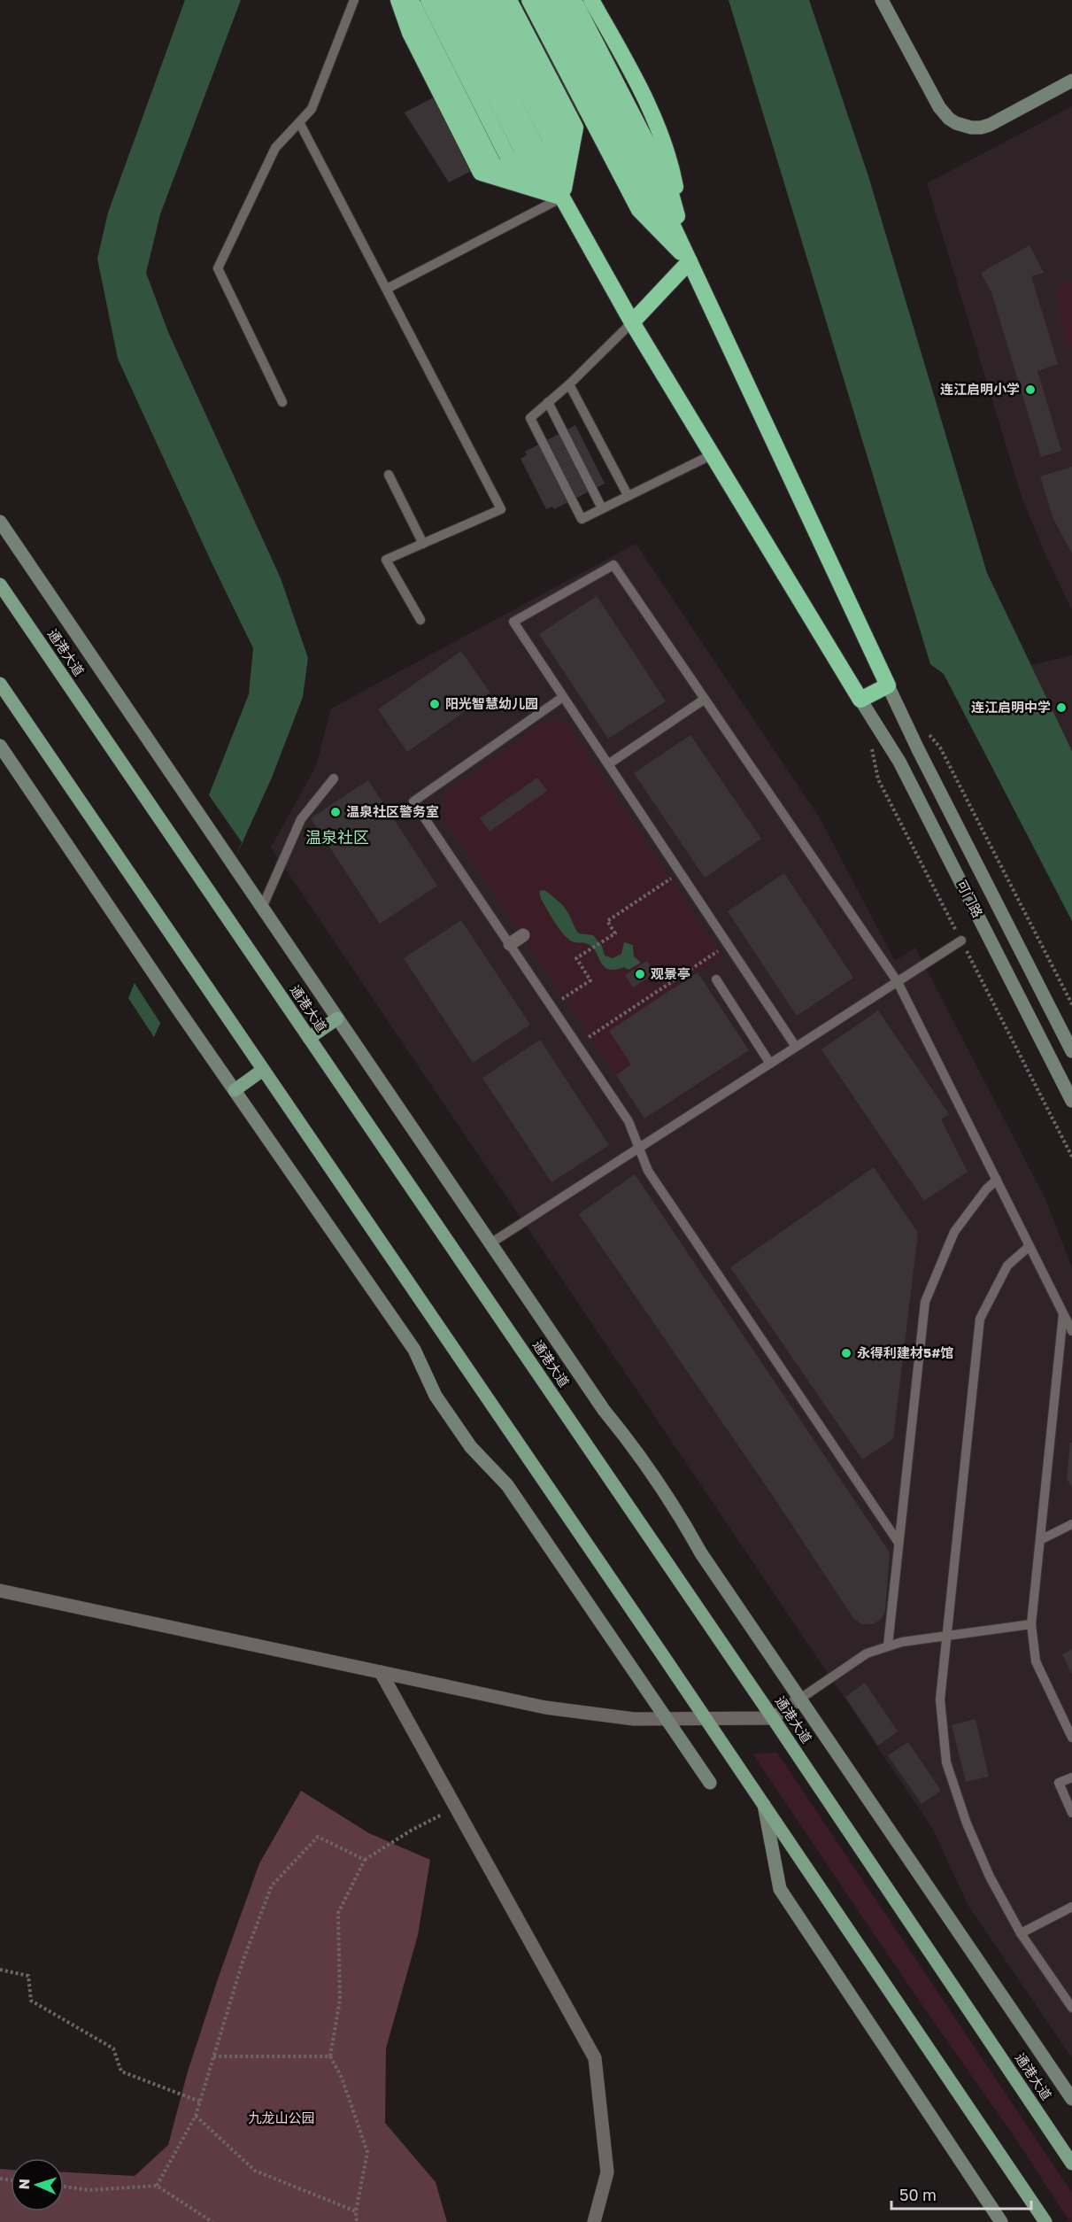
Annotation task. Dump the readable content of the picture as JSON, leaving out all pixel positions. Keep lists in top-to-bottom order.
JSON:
{
  "streets": {
    "main road": ["通港大道"],
    "street": ["可门路"]
  },
  "districts": ["温泉社区"],
  "parks": ["九龙山公园"],
  "places": [
    "连江启明小学",
    "阳光智慧幼儿园",
    "连江启明中学",
    "温泉社区警务室",
    "观景亭",
    "永得利建材5#馆"
  ],
  "scale_bar": "50 m",
  "north": "left"
}
